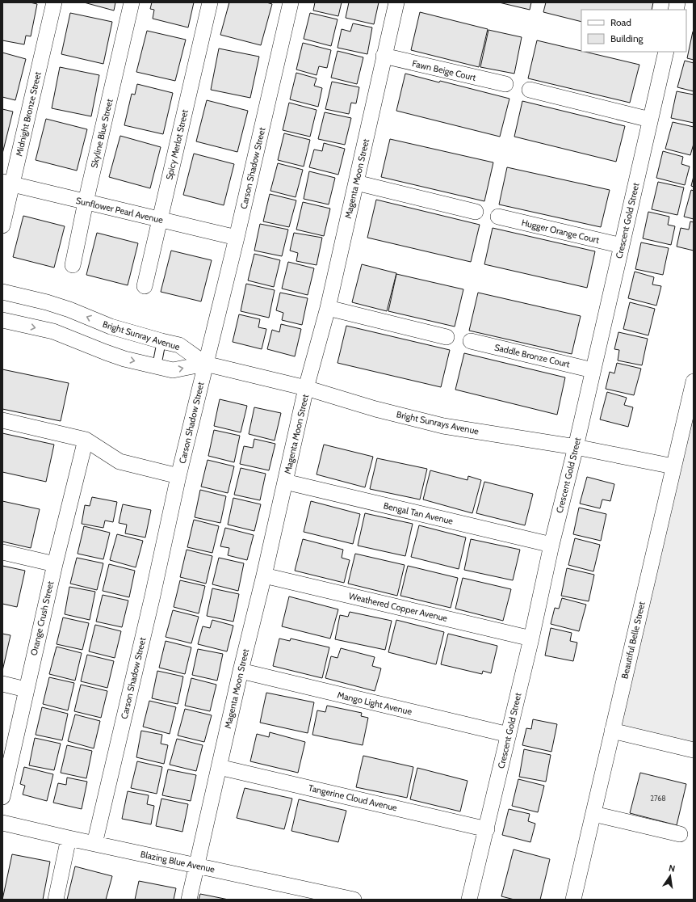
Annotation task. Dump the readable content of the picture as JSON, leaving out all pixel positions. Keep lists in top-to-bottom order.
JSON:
{
  "streets": {
    "street": [
      "Fawn Beige Court",
      "Midnight Bronze Street",
      "Skyline Blue Street",
      "Spicy Merlot Street",
      "Carson Shadow Street",
      "Magenta Moon Street",
      "Sunflower Pearl Avenue",
      "Crescent Gold Street",
      "Hugger Orange Court",
      "Bright Sunray Avenue",
      "Saddle Bronze Court",
      "Bright Sunrays Avenue",
      "Bengal Tan Avenue",
      "Weathered Copper Avenue",
      "Orange Crush Street",
      "Beautiful Belle Street",
      "Mango Light Avenue",
      "Tangerine Cloud Avenue",
      "Blazing Blue Avenue"
    ]
  },
  "crossings": [
    ["Fawn Beige Court", "Magenta Moon Street"],
    ["Midnight Bronze Street", "Sunflower Pearl Avenue"],
    ["Skyline Blue Street", "Sunflower Pearl Avenue"],
    ["Spicy Merlot Street", "Sunflower Pearl Avenue"],
    ["Carson Shadow Street", "Sunflower Pearl Avenue"],
    ["Carson Shadow Street", "Bright Sunray Avenue"],
    ["Carson Shadow Street", "Bright Sunrays Avenue"],
    ["Carson Shadow Street", "Blazing Blue Avenue"],
    ["Magenta Moon Street", "Bright Sunrays Avenue"],
    ["Magenta Moon Street", "Bengal Tan Avenue"],
    ["Magenta Moon Street", "Weathered Copper Avenue"],
    ["Magenta Moon Street", "Mango Light Avenue"],
    ["Magenta Moon Street", "Tangerine Cloud Avenue"],
    ["Magenta Moon Street", "Blazing Blue Avenue"],
    ["Crescent Gold Street", "Hugger Orange Court"],
    ["Crescent Gold Street", "Saddle Bronze Court"],
    ["Crescent Gold Street", "Bright Sunrays Avenue"],
    ["Crescent Gold Street", "Bengal Tan Avenue"],
    ["Crescent Gold Street", "Weathered Copper Avenue"],
    ["Crescent Gold Street", "Mango Light Avenue"],
    ["Crescent Gold Street", "Tangerine Cloud Avenue"],
    ["Bright Sunray Avenue", "Bright Sunrays Avenue"],
    ["Bright Sunrays Avenue", "Beautiful Belle Street"]
  ],
  "house_numbers": ["2768"],
  "legend": ["Road", "Building"],
  "north": "top"
}
